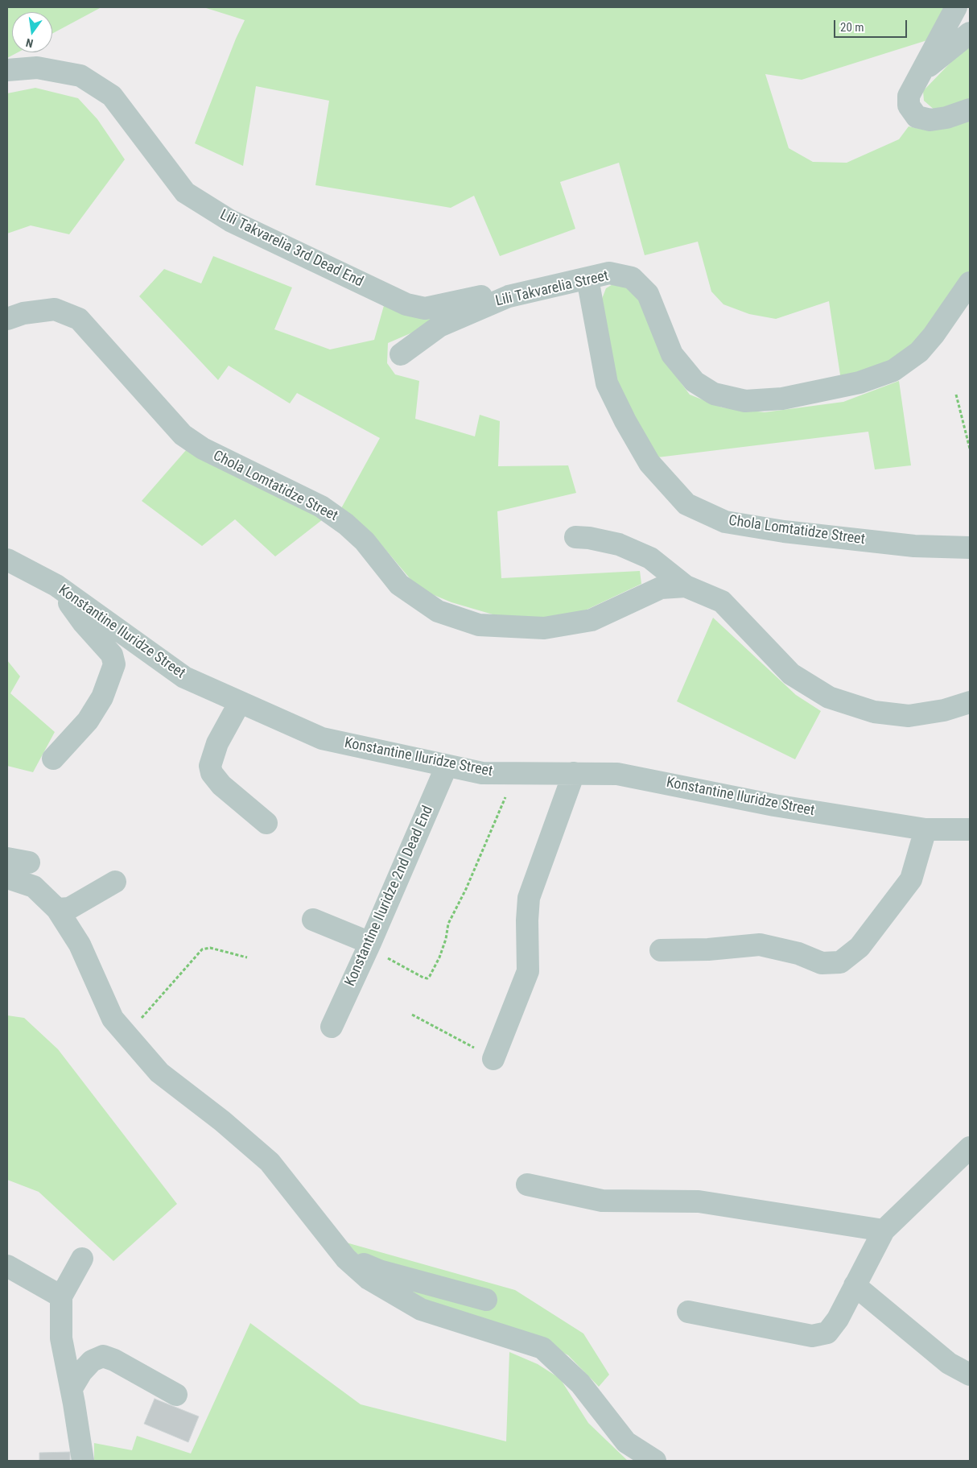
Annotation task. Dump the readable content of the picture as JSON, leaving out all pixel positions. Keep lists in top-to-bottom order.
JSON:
{
  "streets": {
    "street": [
      "Lili Takvarelia 3rd Dead End",
      "Lili Takvarelia Street",
      "Chola Lomtatidze Street",
      "Konstantine Iluridze Street",
      "Konstantine Iluridze 2nd Dead End"
    ]
  },
  "crossings": [
    ["Lili Takvarelia 3rd Dead End", "Lili Takvarelia Street"],
    ["Lili Takvarelia Street", "Chola Lomtatidze Street"],
    ["Konstantine Iluridze Street", "Konstantine Iluridze 2nd Dead End"]
  ],
  "scale_bar": "20 m",
  "north": "bottom"
}
